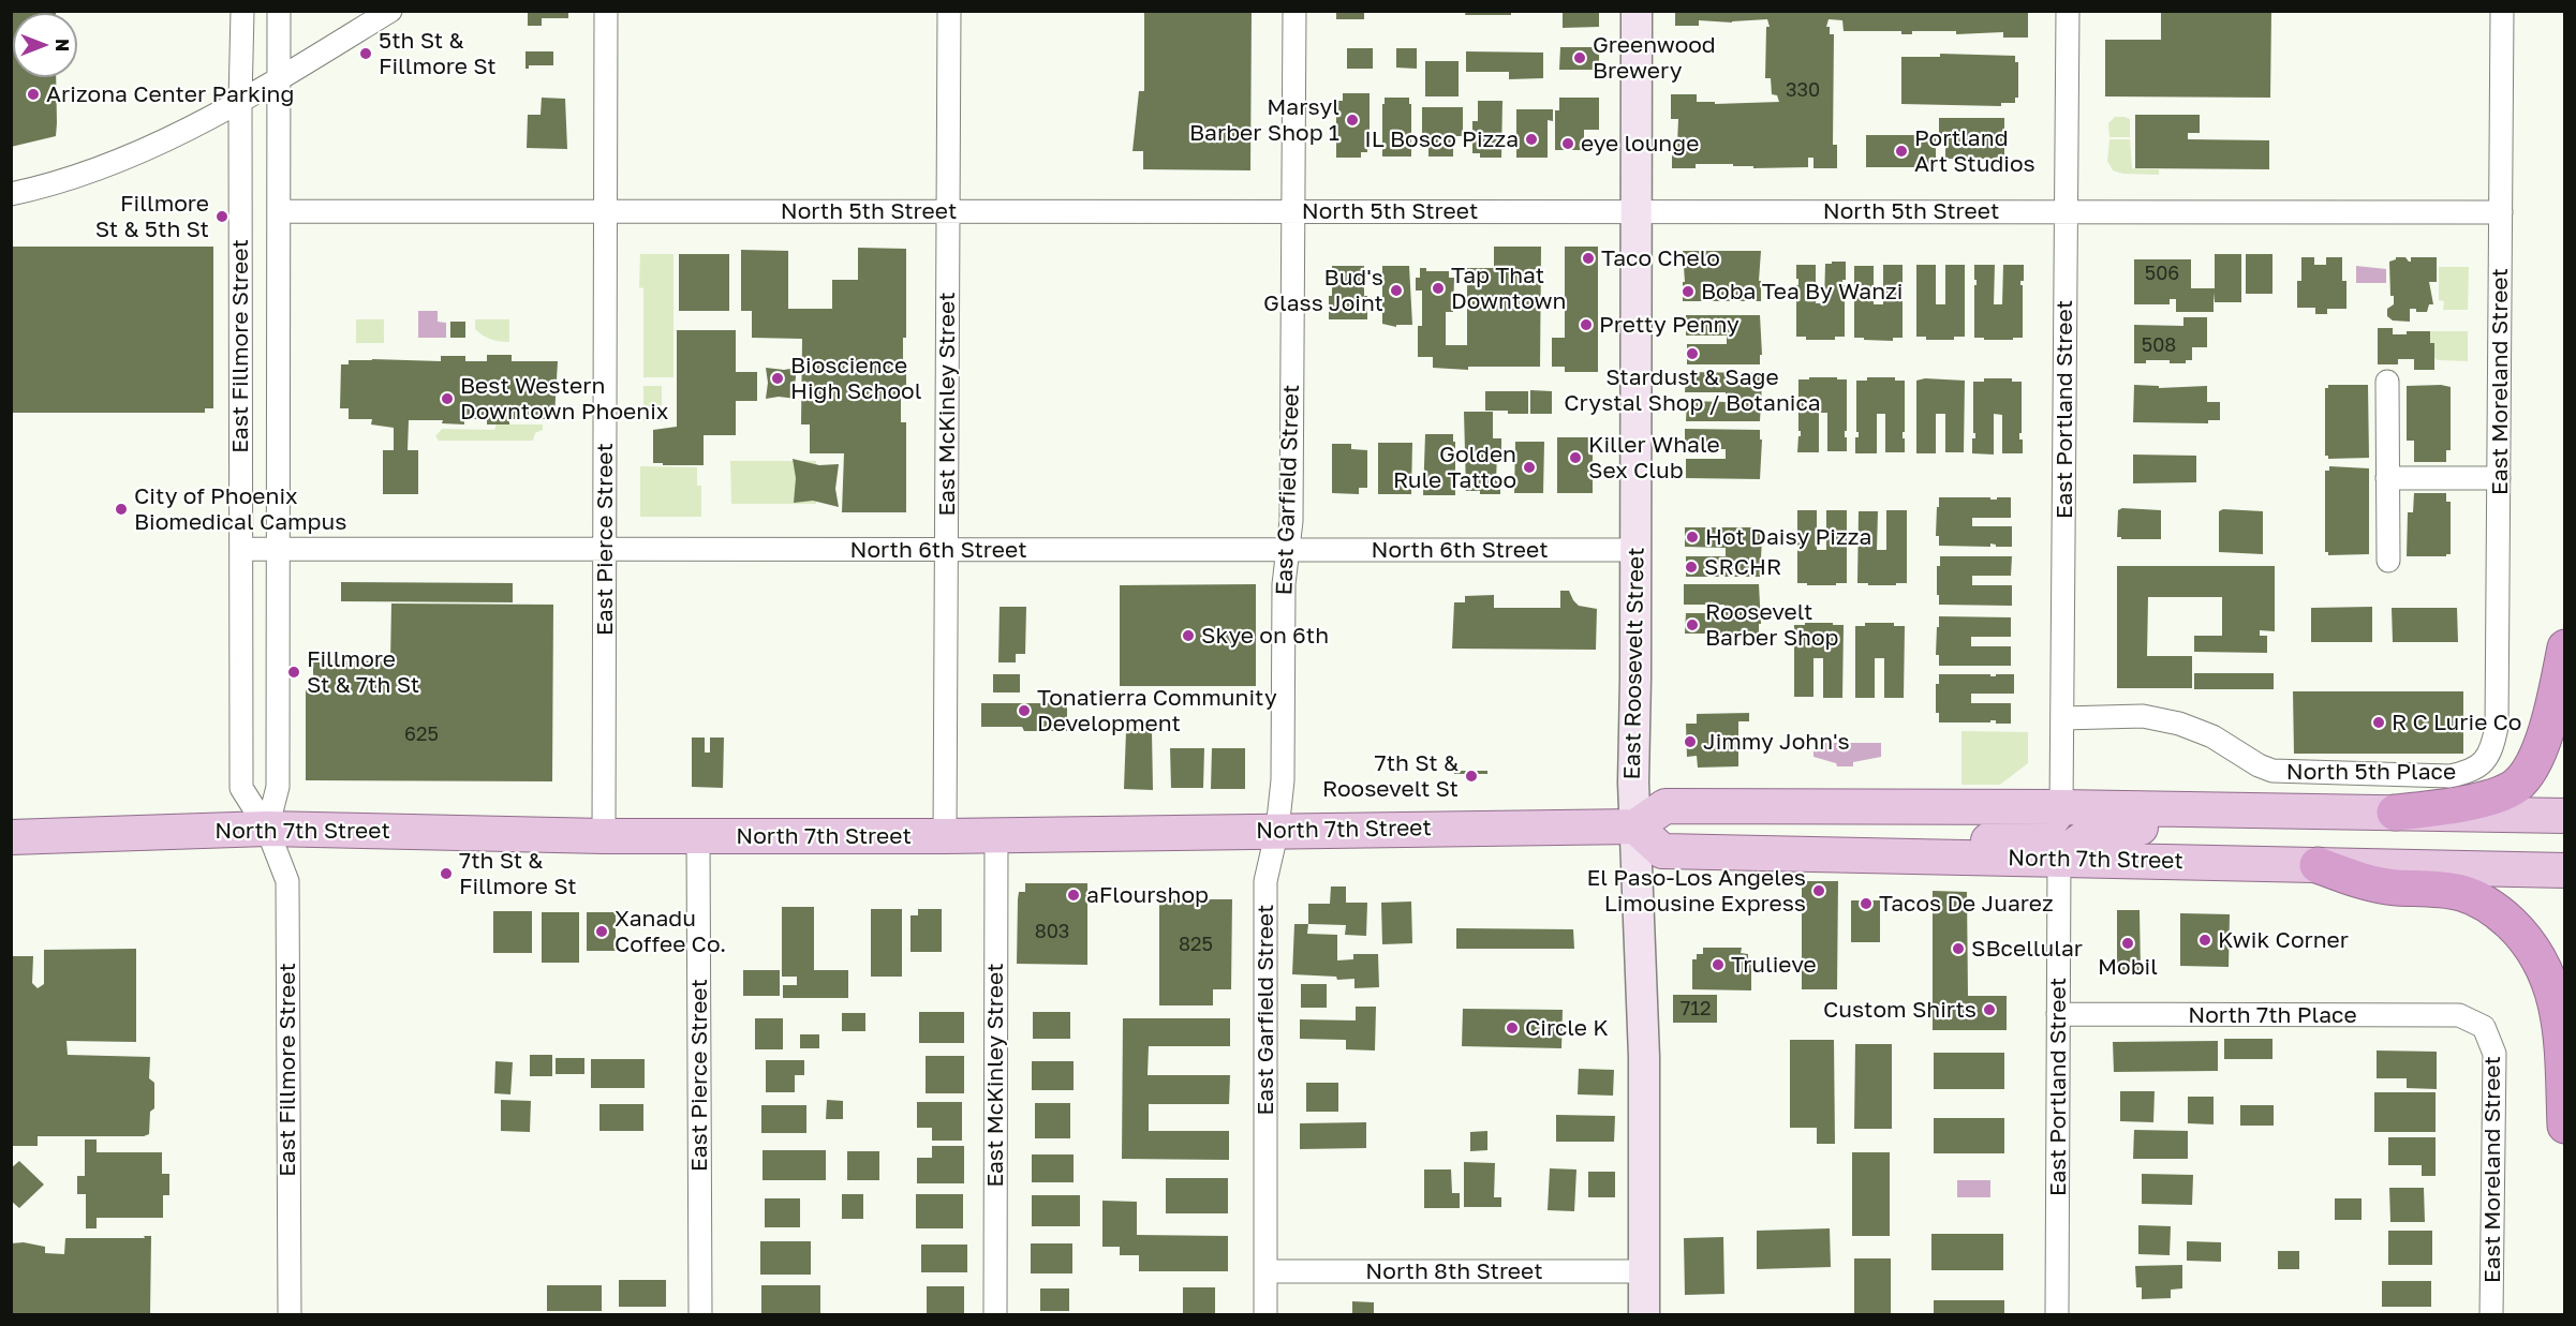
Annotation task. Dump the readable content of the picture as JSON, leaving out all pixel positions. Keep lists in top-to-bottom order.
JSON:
{
  "streets": {
    "main road": ["North 7th Street"],
    "street": [
      "North 5th Street",
      "East Fillmore Street",
      "East Moreland Street",
      "East McKinley Street",
      "East Portland Street",
      "East Garfield Street",
      "East Pierce Street",
      "North 6th Street",
      "East Roosevelt Street",
      "North 5th Place",
      "North 7th Place",
      "North 8th Street"
    ]
  },
  "crossings": [
    ["North 5th Street", "East Fillmore Street"],
    ["North 5th Street", "East Moreland Street"],
    ["North 5th Street", "East McKinley Street"],
    ["North 5th Street", "East Portland Street"],
    ["North 5th Street", "East Garfield Street"],
    ["North 5th Street", "East Pierce Street"],
    ["North 5th Street", "East Roosevelt Street"],
    ["East Fillmore Street", "North 6th Street"],
    ["East Fillmore Street", "North 7th Street"],
    ["East Moreland Street", "North 5th Place"],
    ["East Moreland Street", "North 7th Place"],
    ["East McKinley Street", "North 6th Street"],
    ["East McKinley Street", "North 7th Street"],
    ["East Portland Street", "North 5th Place"],
    ["East Portland Street", "North 7th Street"],
    ["East Portland Street", "North 7th Place"],
    ["East Garfield Street", "North 6th Street"],
    ["East Garfield Street", "North 7th Street"],
    ["East Garfield Street", "North 8th Street"],
    ["East Pierce Street", "North 6th Street"],
    ["East Pierce Street", "North 7th Street"],
    ["North 6th Street", "East Roosevelt Street"],
    ["East Roosevelt Street", "North 7th Street"],
    ["East Roosevelt Street", "North 8th Street"]
  ],
  "places": [
    "5th St & Fillmore St",
    "Greenwood Brewery",
    "Arizona Center Parking",
    "Marsyl Barber Shop 1",
    "IL Bosco Pizza",
    "eye lounge",
    "Portland Art Studios",
    "Fillmore St & 5th St",
    "Taco Chelo",
    "Tap That Downtown",
    "Bud's Glass Joint",
    "Boba Tea By Wanzi",
    "Pretty Penny",
    "Stardust & Sage Crystal Shop / Botanica",
    "Bioscience High School",
    "Best Western Downtown Phoenix",
    "Killer Whale Sex Club",
    "Golden Rule Tattoo",
    "City of Phoenix Biomedical Campus",
    "Hot Daisy Pizza",
    "SRCHR",
    "Roosevelt Barber Shop",
    "Skye on 6th",
    "Fillmore St & 7th St",
    "Tonatierra Community Development",
    "R C Lurie Co",
    "Jimmy John's",
    "7th St & Roosevelt St",
    "7th St & Fillmore St",
    "El Paso-Los Angeles Limousine Express",
    "aFlourshop",
    "Tacos De Juarez",
    "Xanadu Coffee Co.",
    "Kwik Corner",
    "Mobil",
    "SBcellular",
    "Trulieve",
    "Custom Shirts",
    "Circle K"
  ],
  "house_numbers": [
    "330",
    "506",
    "508",
    "625",
    "803",
    "825",
    "712"
  ],
  "north": "right"
}
